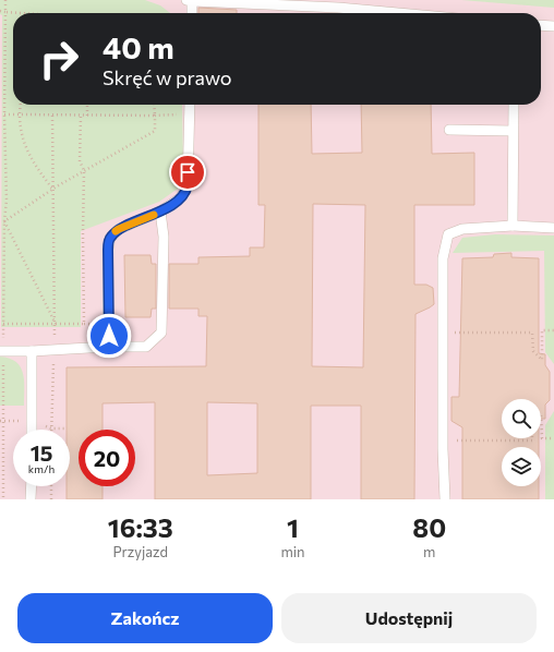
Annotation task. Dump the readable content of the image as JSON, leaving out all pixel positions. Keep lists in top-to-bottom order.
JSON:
{
  "page": {
    "turn": ["40 m", "Skręć w prawo"],
    "speed": "15 km/h",
    "limit": "20",
    "eta": [
      "16:33",
      "Przyjazd",
      "1",
      "min",
      "80",
      "m"
    ],
    "buttons": ["Zakończ", "Udostępnij"]
  }
}
